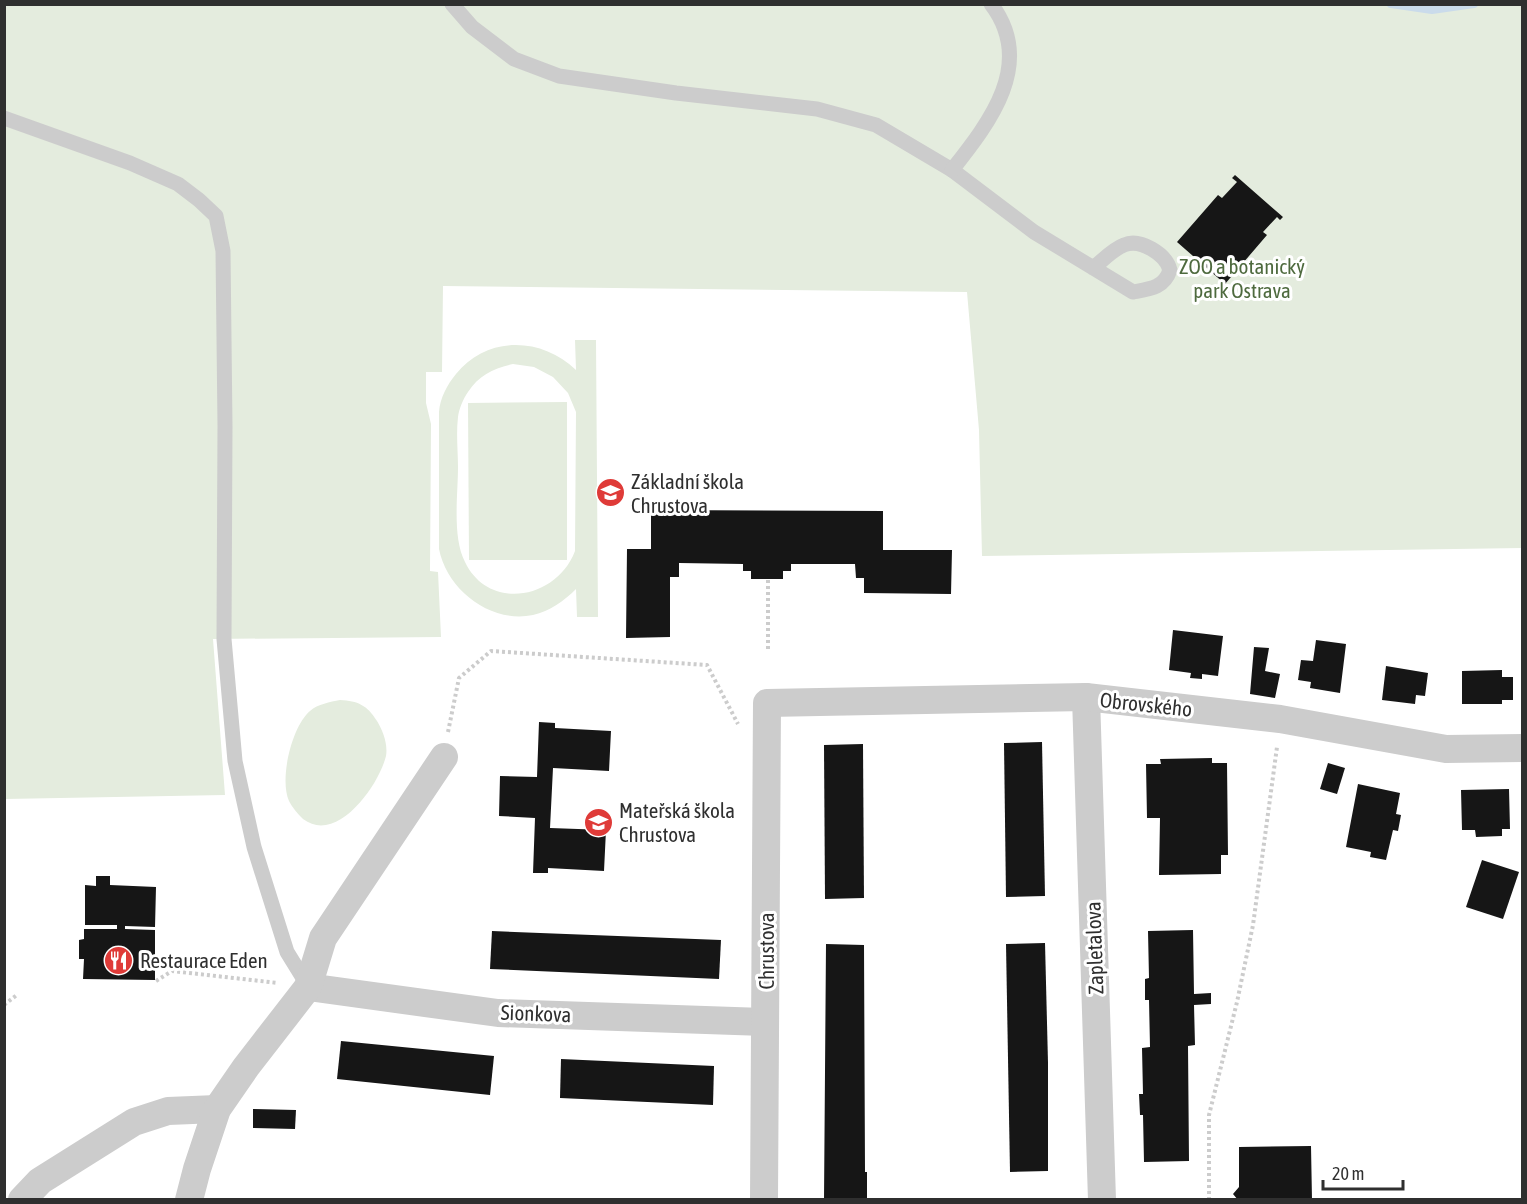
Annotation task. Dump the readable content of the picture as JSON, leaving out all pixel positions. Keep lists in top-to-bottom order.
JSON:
{
  "streets": {
    "street": [
      "Obrovského",
      "Zapletalova",
      "Chrustova",
      "Sionkova"
    ]
  },
  "crossings": [
    ["Obrovského", "Zapletalova"],
    ["Obrovského", "Chrustova"],
    ["Chrustova", "Sionkova"]
  ],
  "parks": ["ZOO a botanický park Ostrava"],
  "places": {
    "school or university": ["Základní škola Chrustova", "Mateřská škola Chrustova"],
    "restaurant": ["Restaurace Eden"]
  },
  "scale_bar": "20 m"
}
